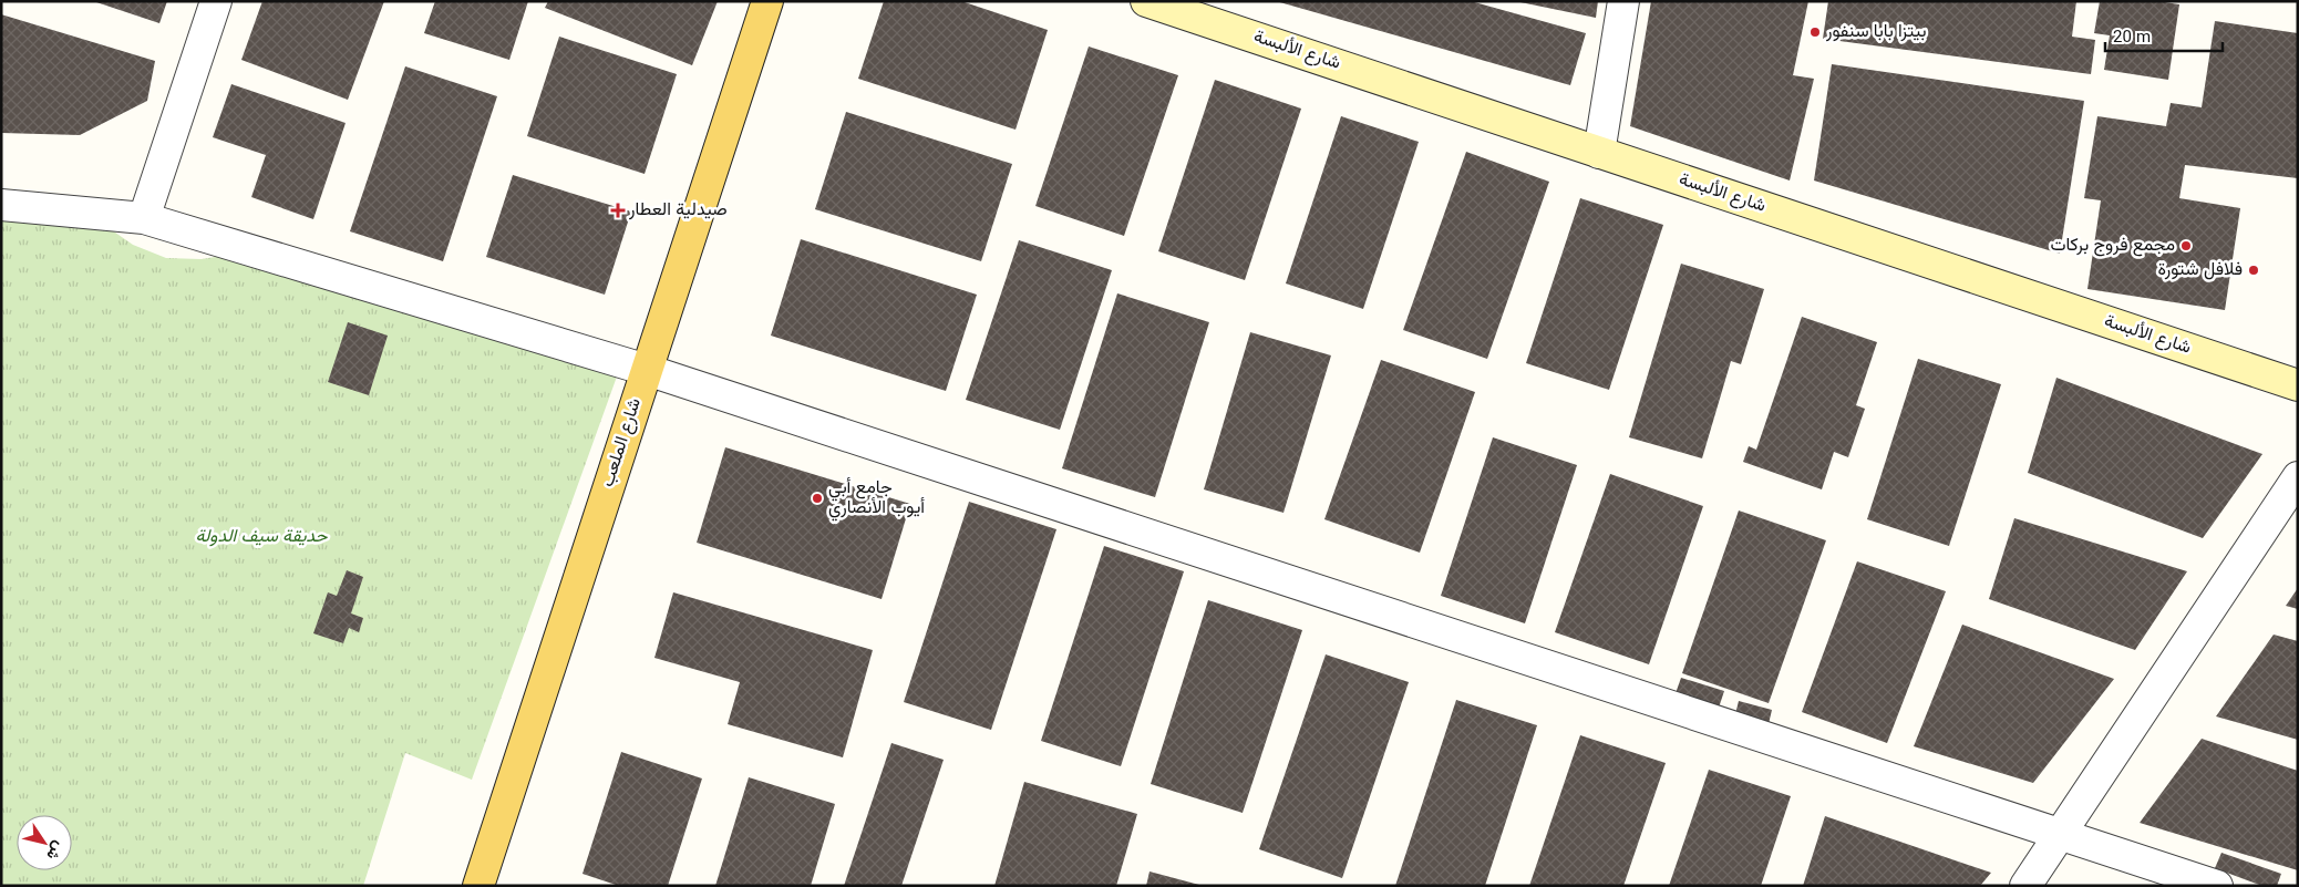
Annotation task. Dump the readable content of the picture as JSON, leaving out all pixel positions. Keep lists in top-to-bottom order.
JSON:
{
  "streets": {
    "main road": ["شارع الألبسة", "شارع الملعب"]
  },
  "parks": ["حديقة سيف الدولة"],
  "places": {
    "other": [
      "بيتزا بابا سنفور",
      "مجمع فروج بركات",
      "فلافل شتورة",
      "جامع أبي أيوب الأنصاري"
    ],
    "health": ["صيدلية العطار"]
  },
  "scale_bar": "20 m",
  "north": "bottom right"
}
